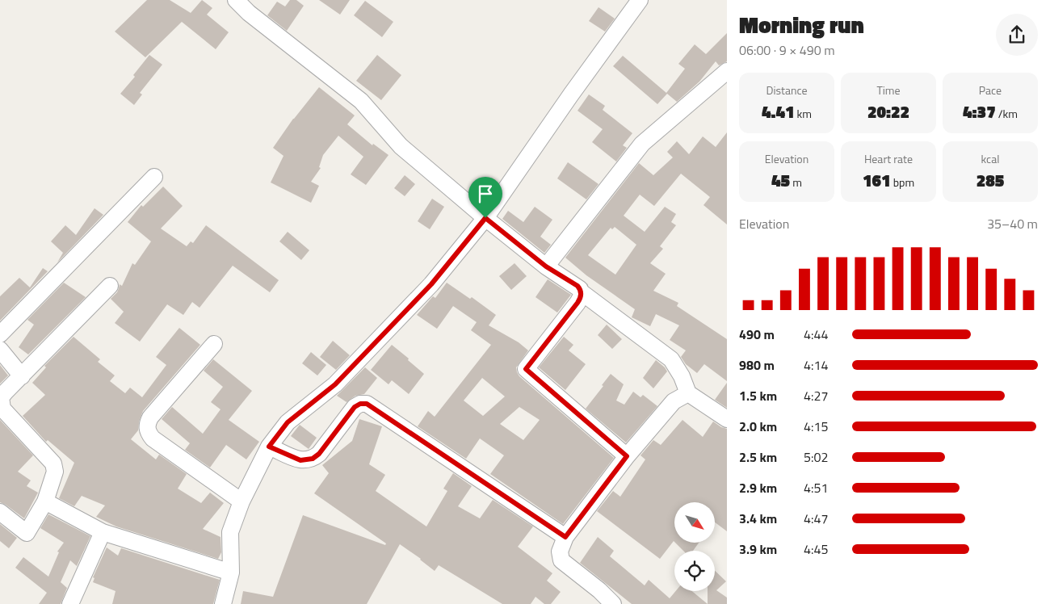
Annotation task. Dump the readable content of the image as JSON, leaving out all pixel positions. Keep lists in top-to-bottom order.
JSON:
{
  "north": "bottom right",
  "page": {
    "heading": ["Morning run", "06:00 · 9 × 490 m"],
    "stats": [
      ["Distance", "4.41 km"],
      ["Time", "20:22"],
      ["Pace", "4:37 /km"],
      ["Elevation", "45 m"],
      ["Heart rate", "161 bpm"],
      ["kcal", "285"]
    ],
    "chart": ["Elevation", "35–40 m"],
    "list": [
      {
        "name": "490 m",
        "note": "4:44"
      },
      {
        "name": "980 m",
        "note": "4:14"
      },
      {
        "name": "1.5 km",
        "note": "4:27"
      },
      {
        "name": "2.0 km",
        "note": "4:15"
      },
      {
        "name": "2.5 km",
        "note": "5:02"
      },
      {
        "name": "2.9 km",
        "note": "4:51"
      },
      {
        "name": "3.4 km",
        "note": "4:47"
      },
      {
        "name": "3.9 km",
        "note": "4:45"
      }
    ]
  }
}
